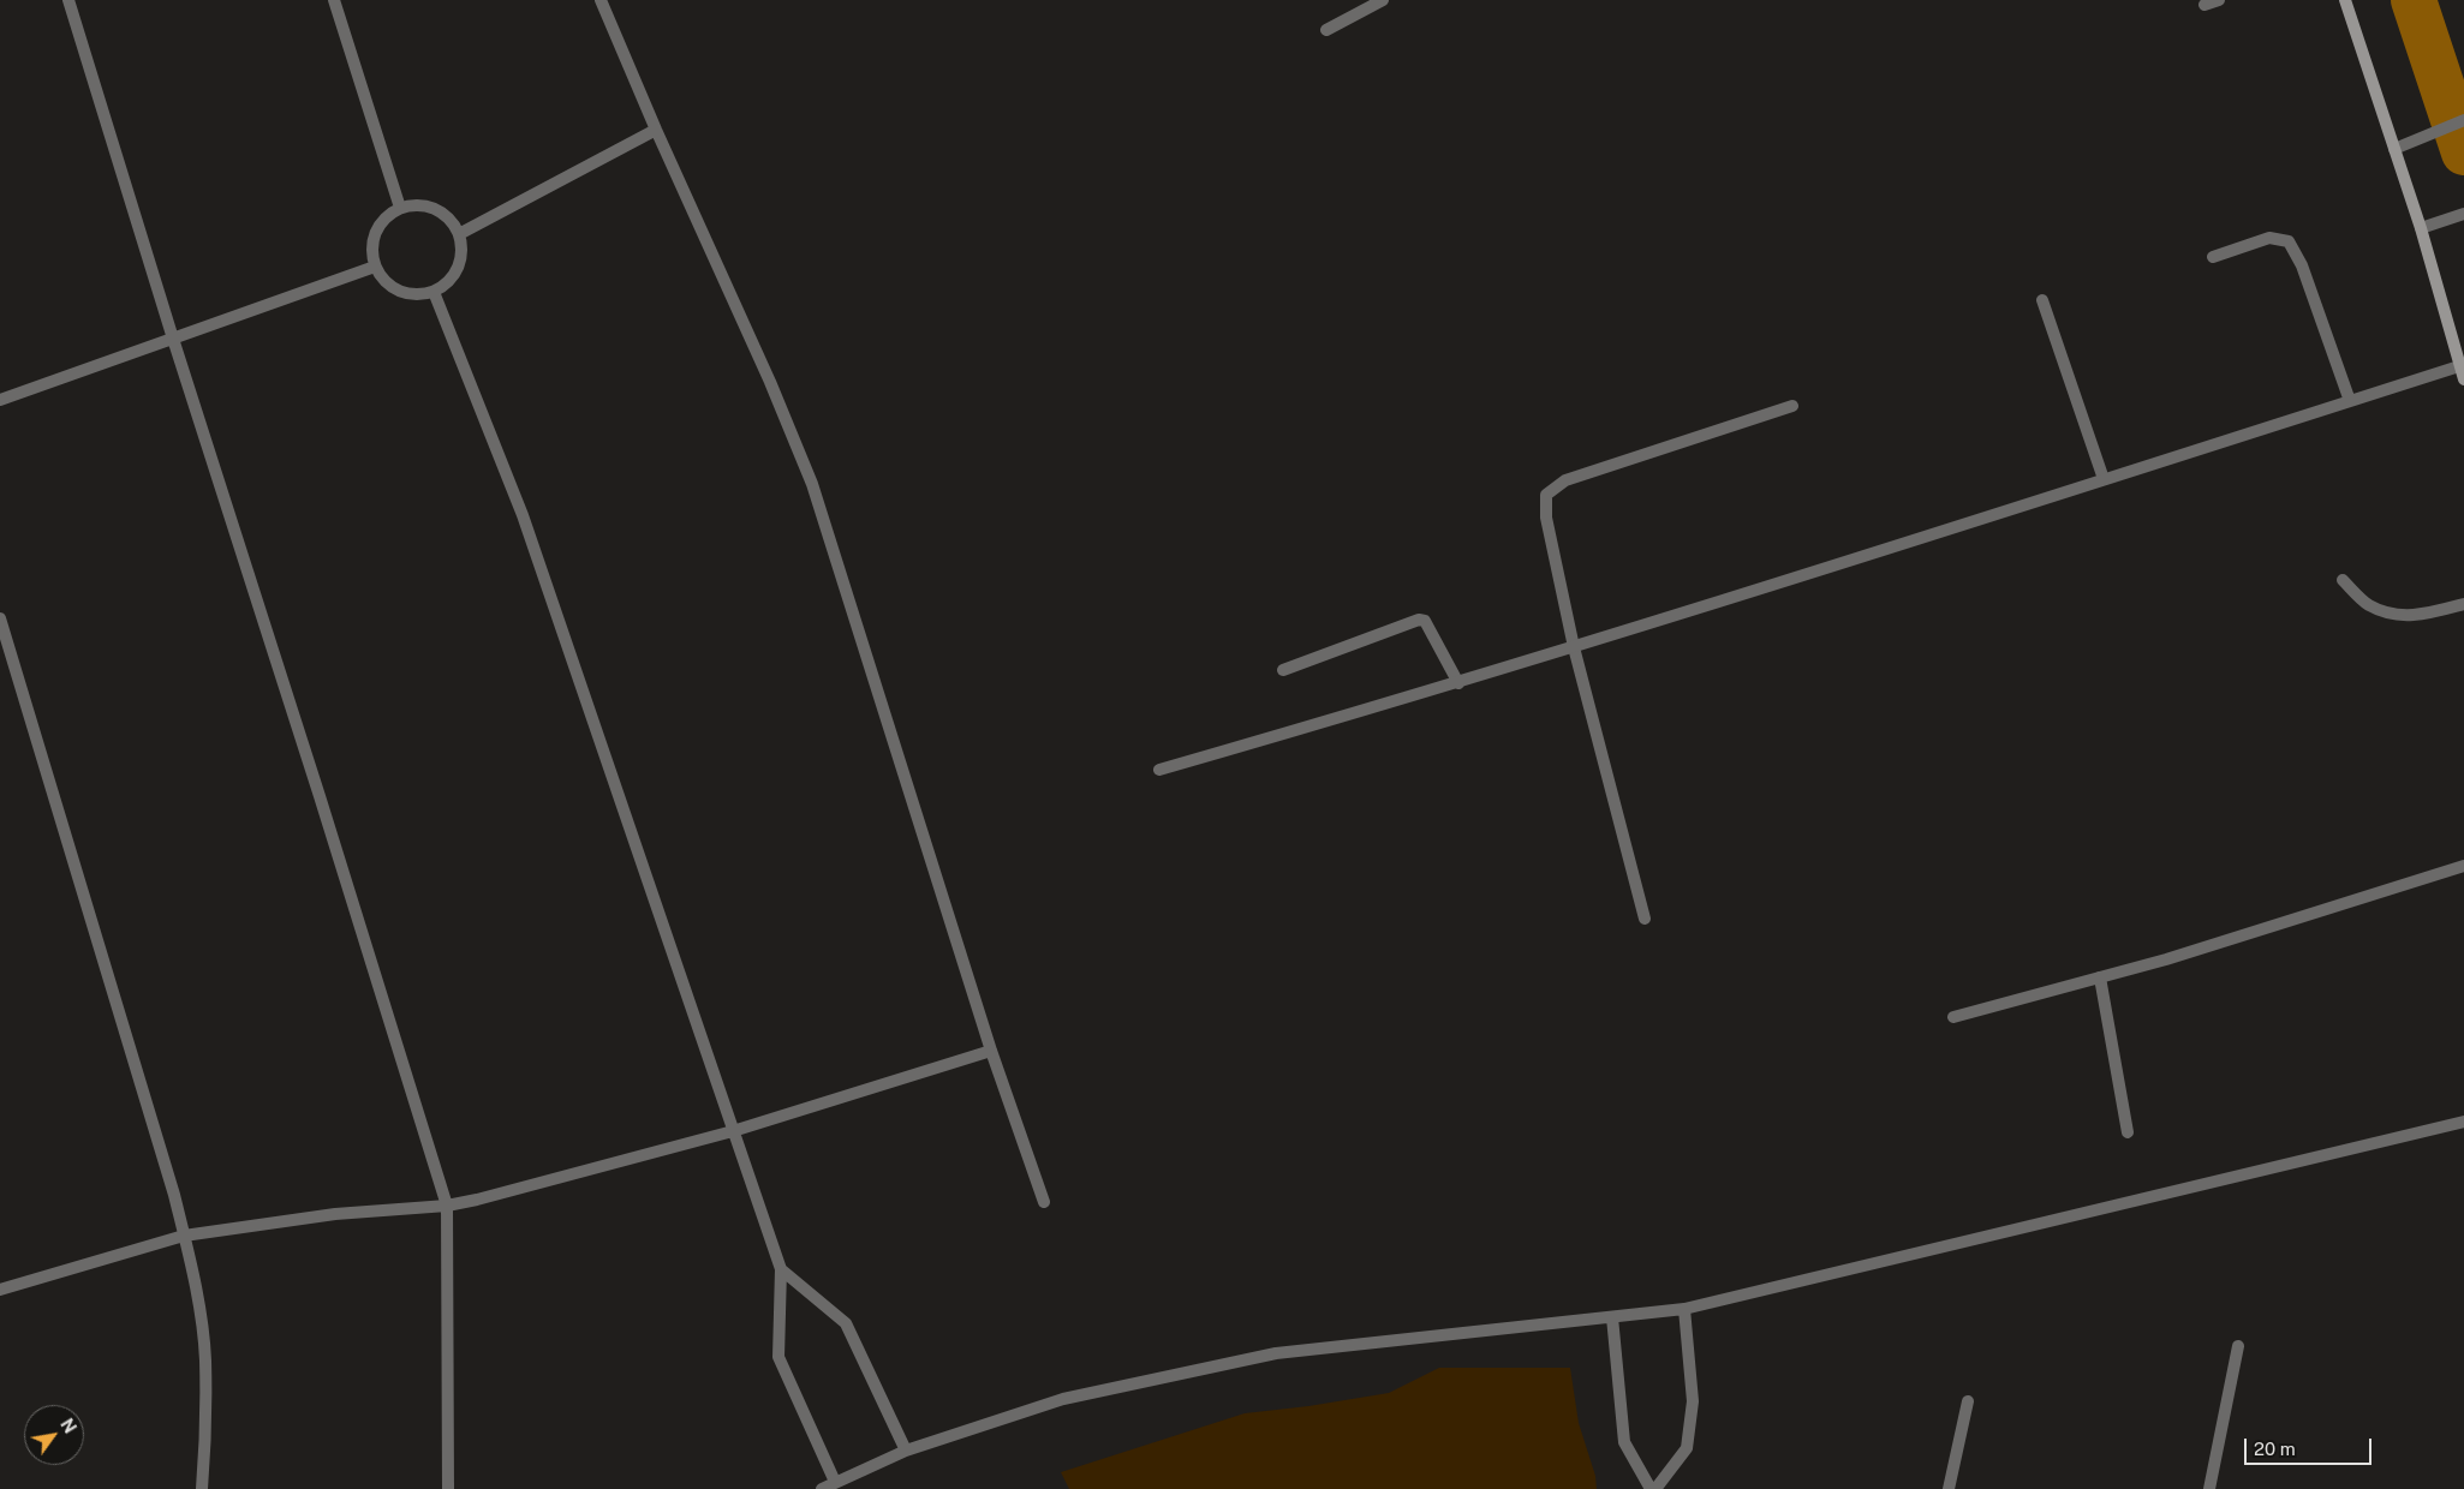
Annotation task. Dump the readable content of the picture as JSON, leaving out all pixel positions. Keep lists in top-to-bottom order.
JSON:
{
  "scale_bar": "20 m",
  "north": "top right"
}
